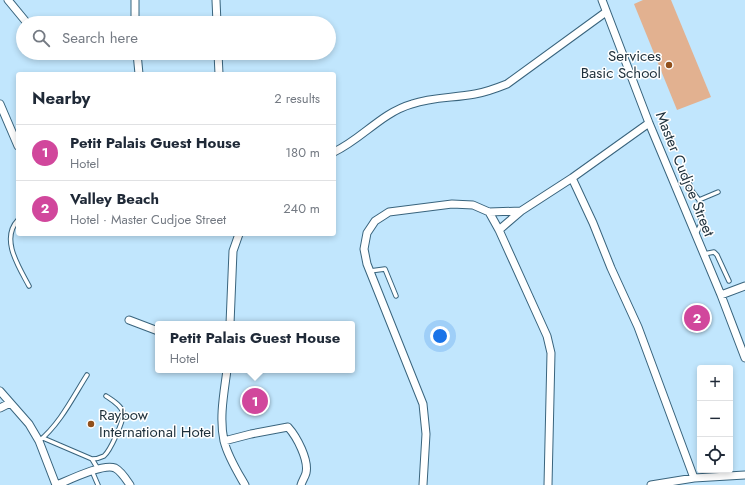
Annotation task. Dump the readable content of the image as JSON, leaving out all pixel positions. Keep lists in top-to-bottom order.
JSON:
{
  "streets": {
    "street": ["Master Cudjoe Street"]
  },
  "places": ["Services Basic School", "Raybow International Hotel"],
  "page": {
    "search": "Search here",
    "heading": ["Nearby", "2 results"],
    "list": [
      {
        "mark": "1",
        "name": "Petit Palais Guest House",
        "note": "Hotel",
        "value": "180 m"
      },
      {
        "mark": "2",
        "name": "Valley Beach",
        "note": "Hotel · Master Cudjoe Street",
        "value": "240 m"
      }
    ],
    "pins": ["2", "1"],
    "popup": ["Petit Palais Guest House", "Hotel"],
    "map_buttons": ["+", "−"]
  }
}
